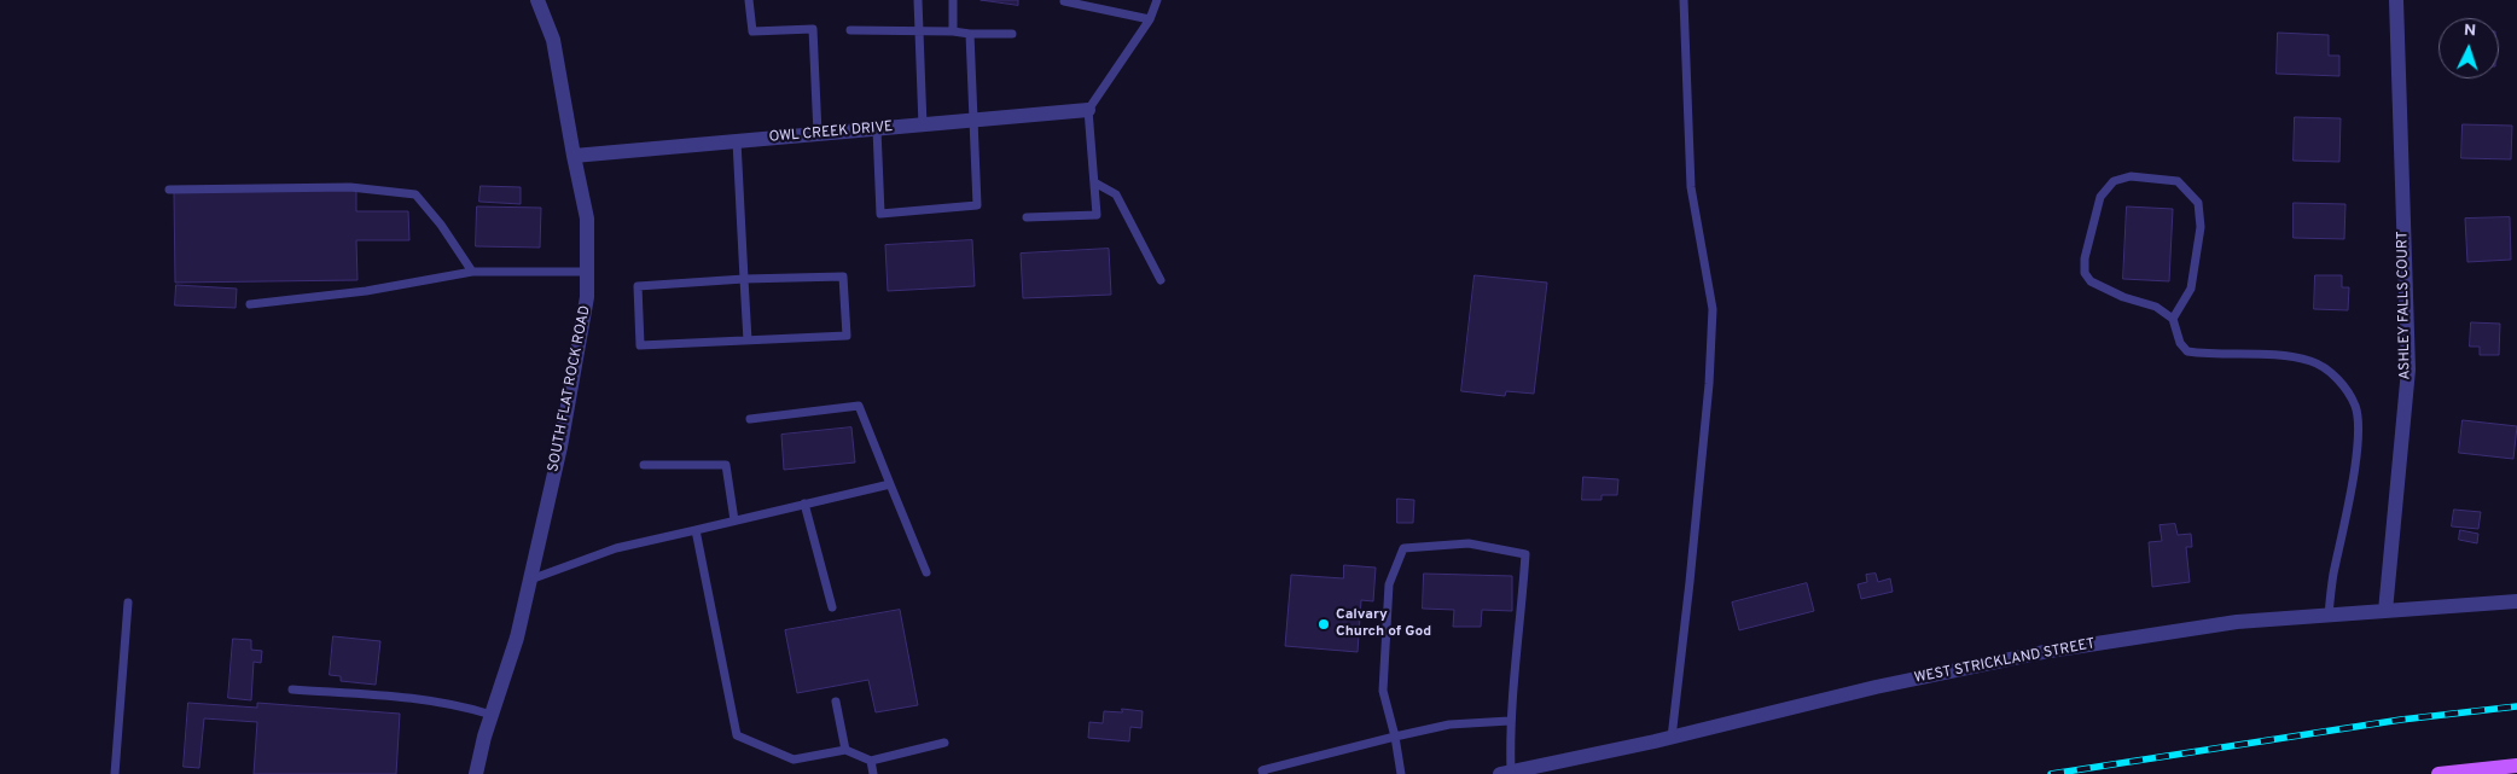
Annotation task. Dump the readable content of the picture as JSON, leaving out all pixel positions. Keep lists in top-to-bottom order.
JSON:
{
  "streets": {
    "street": [
      "OWL CREEK DRIVE",
      "ASHLEY FALLS COURT",
      "SOUTH FLAT ROCK ROAD",
      "WEST STRICKLAND STREET"
    ]
  },
  "crossings": [
    ["OWL CREEK DRIVE", "SOUTH FLAT ROCK ROAD"],
    ["ASHLEY FALLS COURT", "WEST STRICKLAND STREET"]
  ],
  "places": ["Calvary Church of God"],
  "north": "top"
}
